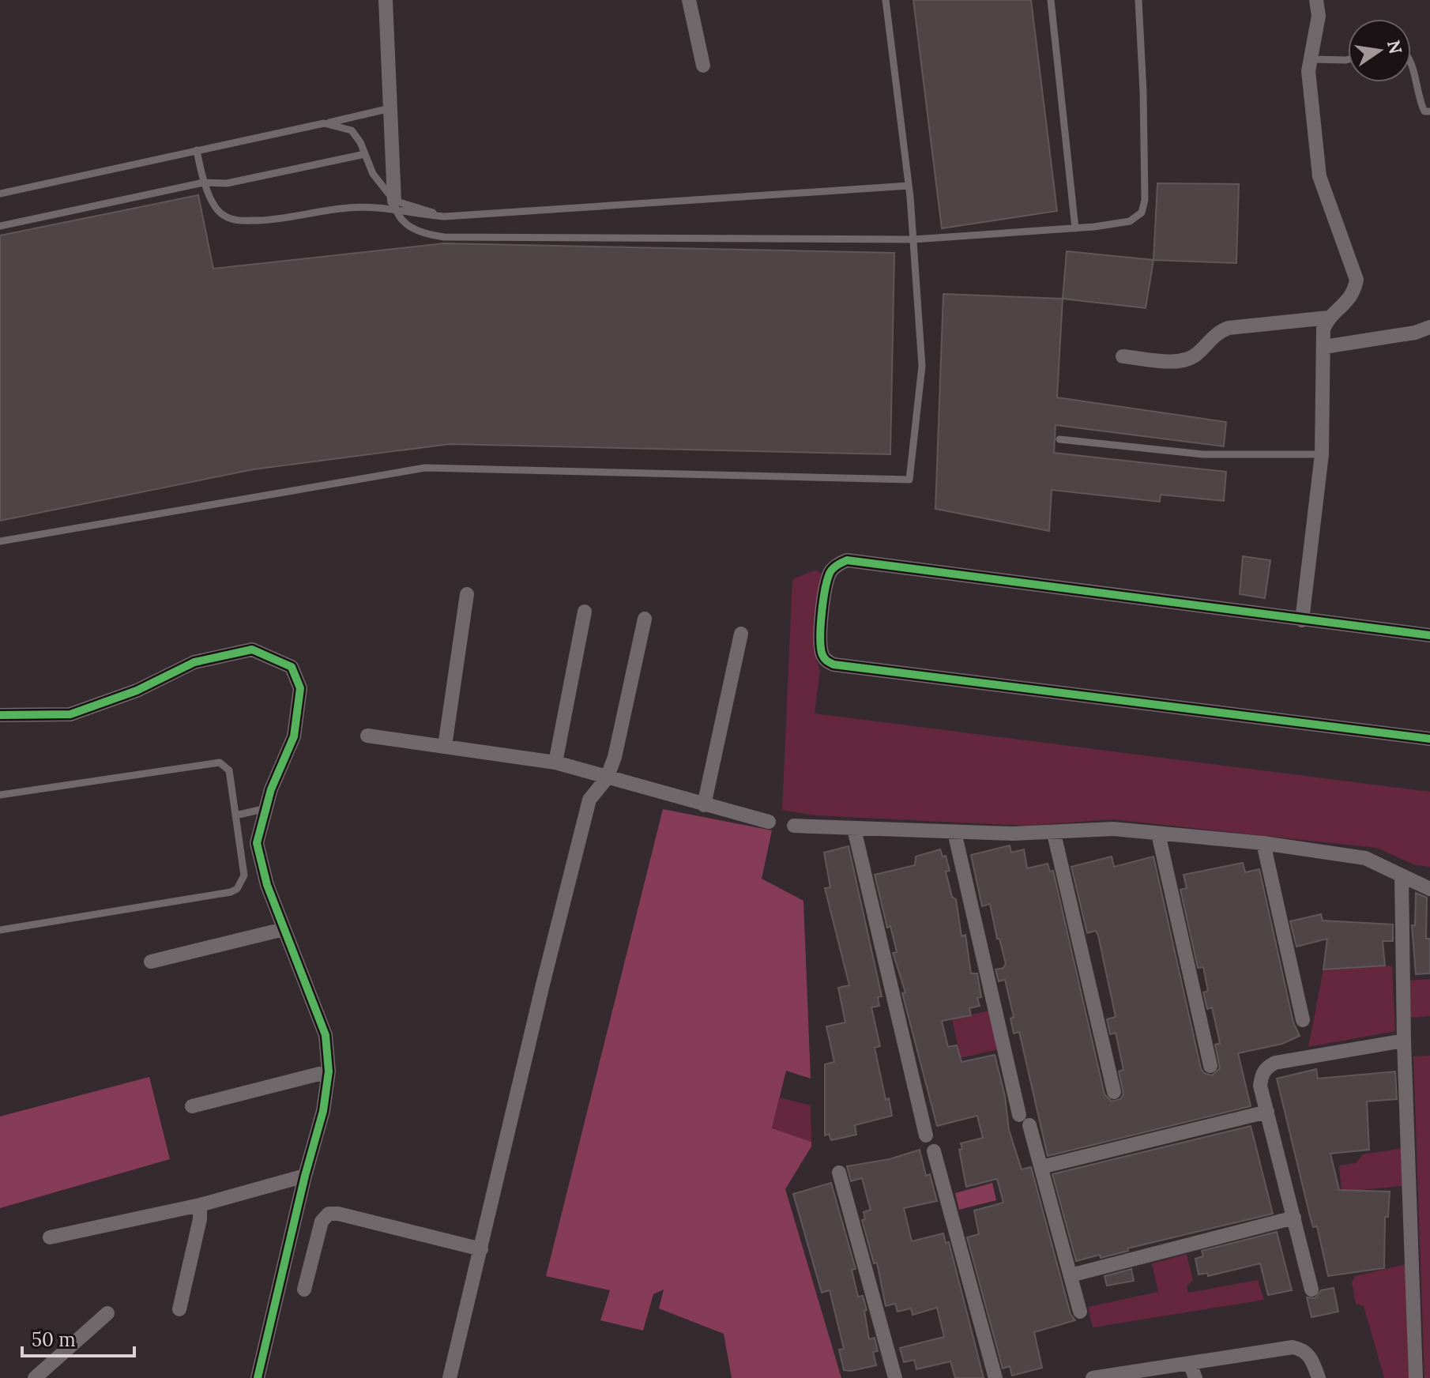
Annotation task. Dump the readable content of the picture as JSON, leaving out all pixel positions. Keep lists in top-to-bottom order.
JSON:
{
  "scale_bar": "50 m",
  "north": "right"
}
